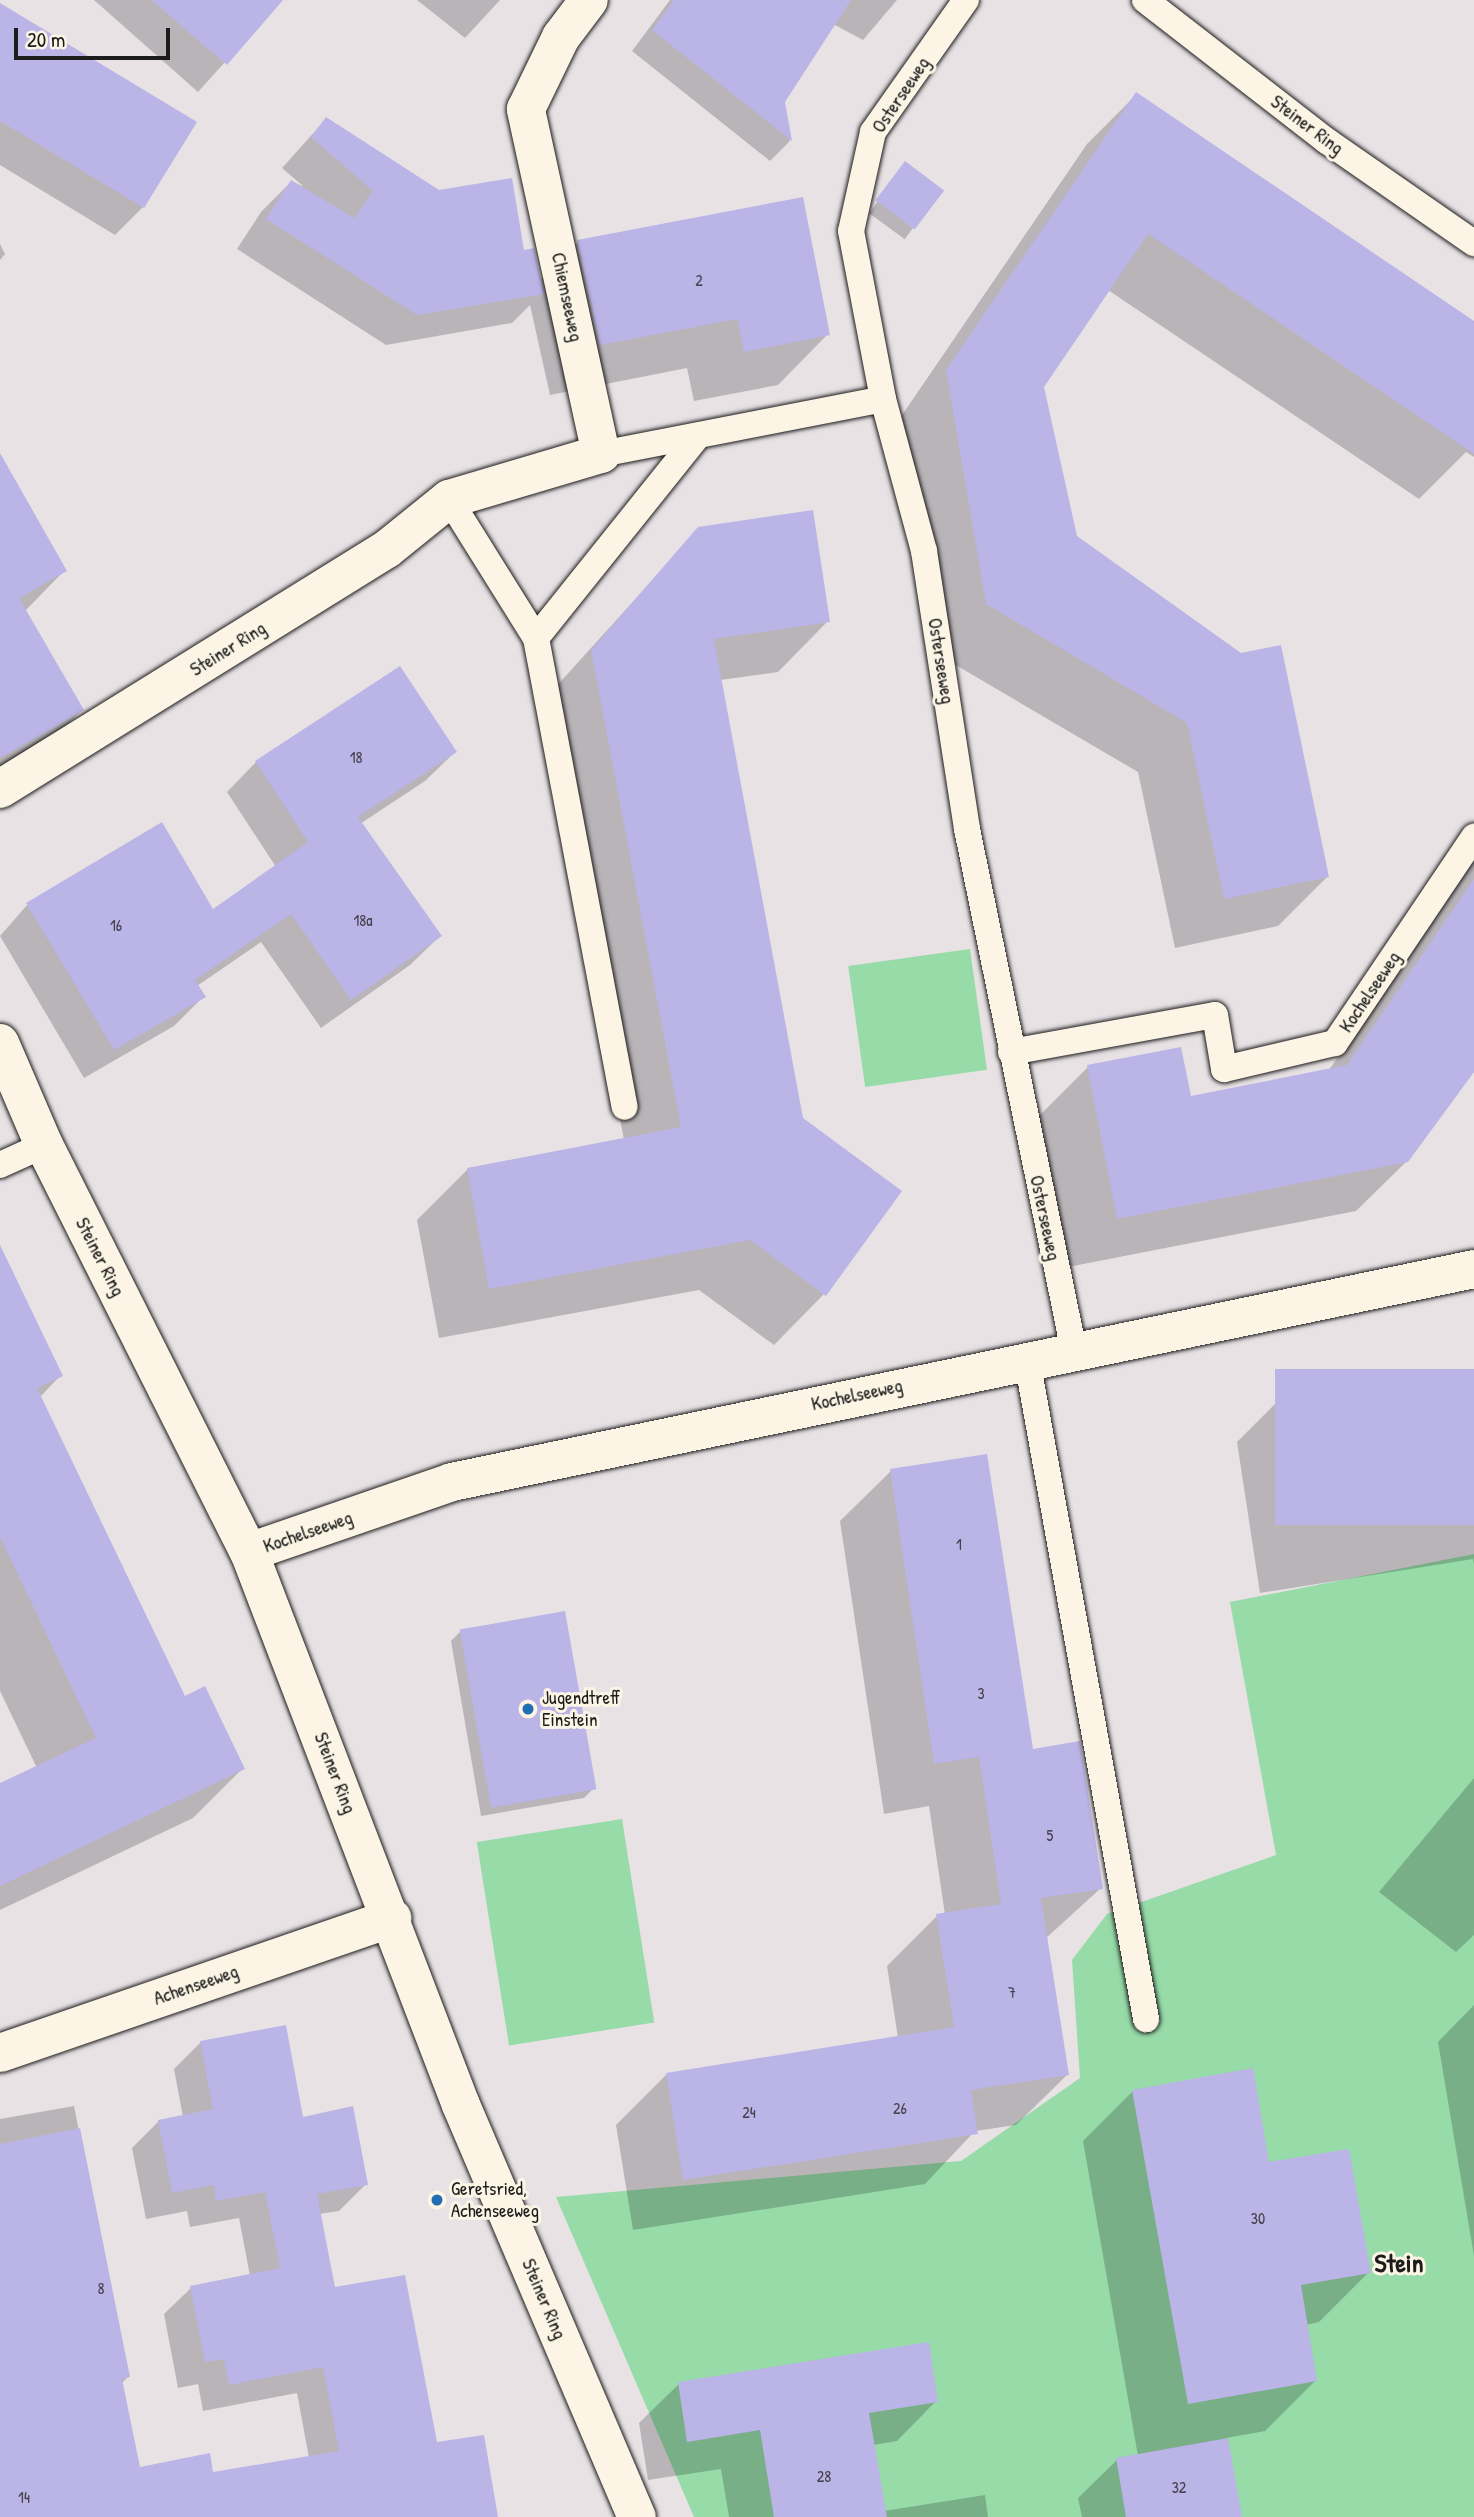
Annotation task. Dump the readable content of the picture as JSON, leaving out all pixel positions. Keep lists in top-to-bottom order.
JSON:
{
  "streets": {
    "street": [
      "Steiner Ring",
      "Chiemseeweg",
      "Kochelseeweg",
      "Achenseeweg"
    ],
    "lane": ["Osterseeweg"]
  },
  "crossings": [
    ["Osterseeweg", "Kochelseeweg"],
    ["Steiner Ring", "Kochelseeweg"],
    ["Steiner Ring", "Achenseeweg"]
  ],
  "districts": ["Stein"],
  "places": ["Jugendtreff Einstein", "Geretsried, Achenseeweg"],
  "house_numbers": [
    "2",
    "18",
    "18a",
    "16",
    "1",
    "3",
    "5",
    "7",
    "26",
    "24",
    "30",
    "8",
    "28",
    "32",
    "14"
  ],
  "scale_bar": "20 m"
}
